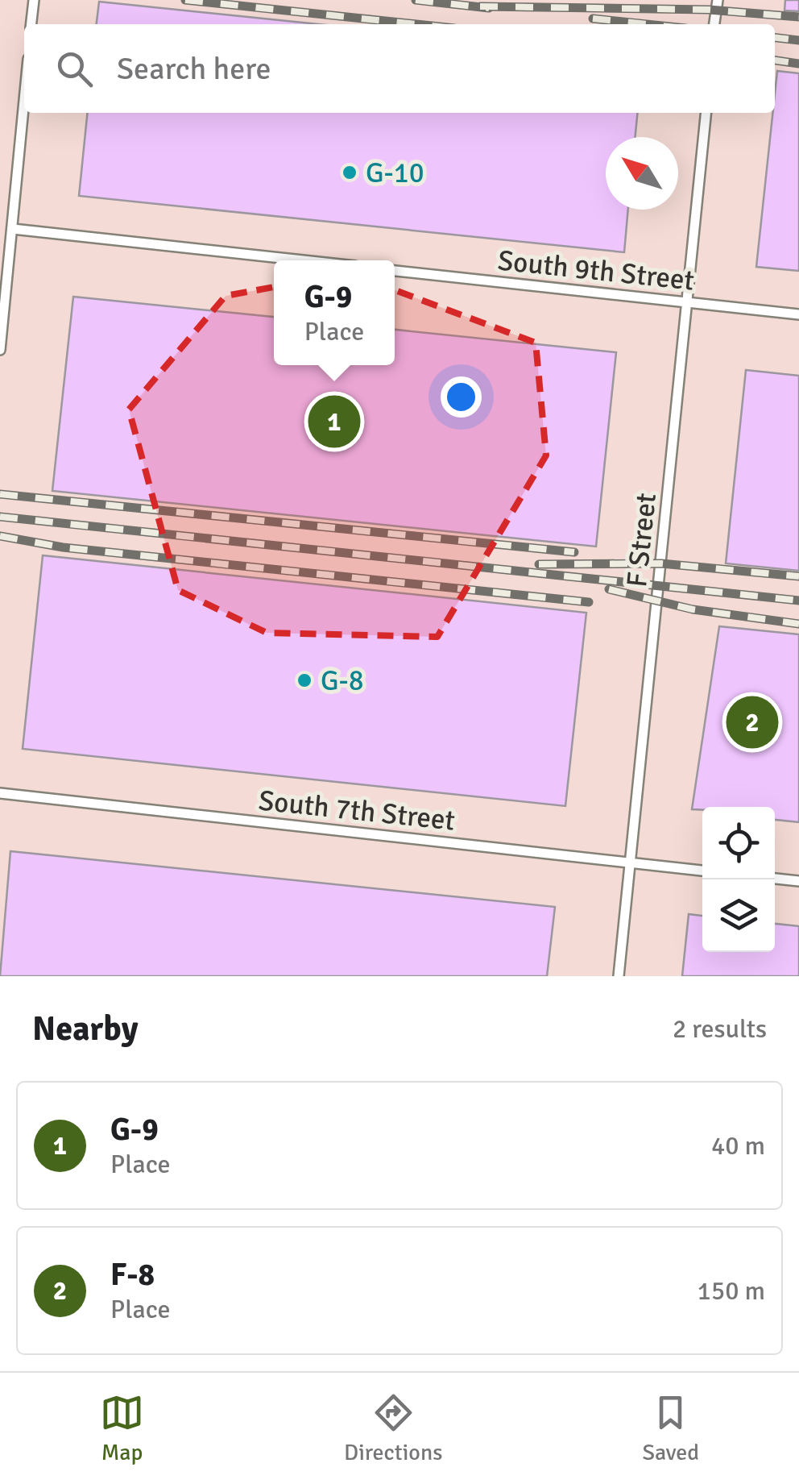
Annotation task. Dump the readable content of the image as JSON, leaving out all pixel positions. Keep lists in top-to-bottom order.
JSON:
{
  "streets": {
    "lane": ["South 9th Street", "F Street", "South 7th Street"]
  },
  "crossings": [
    ["South 9th Street", "F Street"],
    ["F Street", "South 7th Street"]
  ],
  "places": ["G-10", "G-8"],
  "north": "top left",
  "page": {
    "search": "Search here",
    "popup": ["G-9", "Place"],
    "pins": ["1", "2"],
    "heading": ["Nearby", "2 results"],
    "list": [
      {
        "mark": "1",
        "name": "G-9",
        "note": "Place",
        "value": "40 m"
      },
      {
        "mark": "2",
        "name": "F-8",
        "note": "Place",
        "value": "150 m"
      }
    ],
    "nav": ["Map", "Directions", "Saved"]
  }
}
